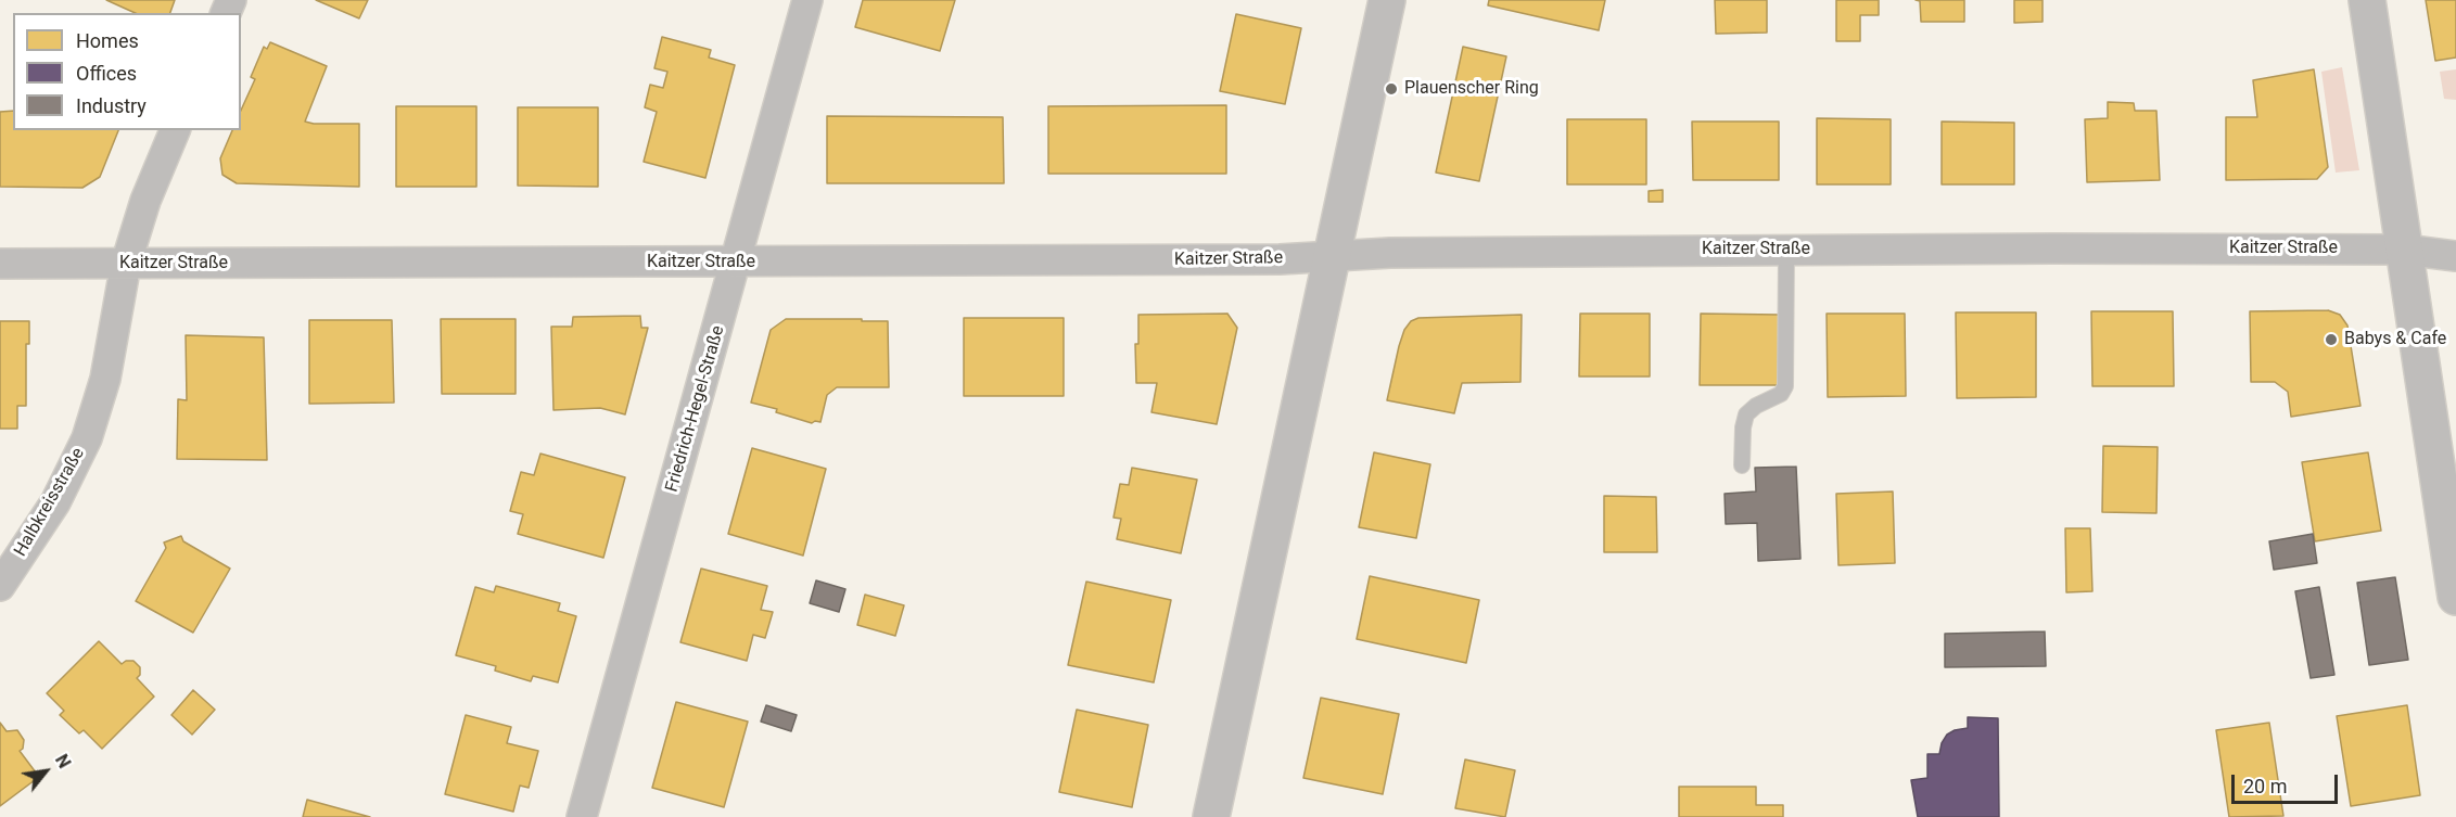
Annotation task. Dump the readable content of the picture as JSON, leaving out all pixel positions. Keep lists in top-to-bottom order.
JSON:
{
  "streets": {
    "street": ["Kaitzer Straße", "Friedrich-Hegel-Straße", "Halbkreisstraße"]
  },
  "crossings": [
    ["Kaitzer Straße", "Friedrich-Hegel-Straße"],
    ["Kaitzer Straße", "Halbkreisstraße"]
  ],
  "places": ["Plauenscher Ring", "Babys & Cafe"],
  "legend": ["Homes", "Offices", "Industry"],
  "scale_bar": "20 m",
  "north": "top right"
}
